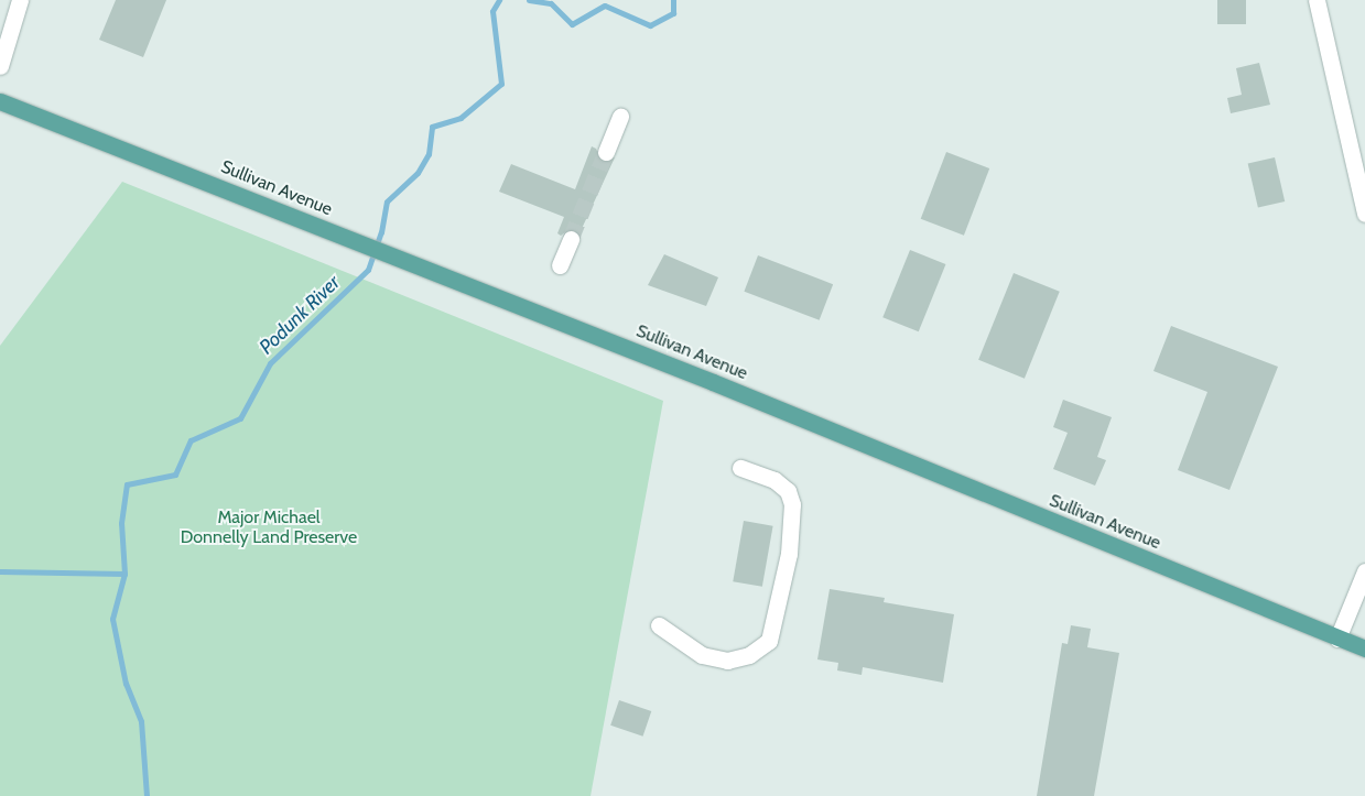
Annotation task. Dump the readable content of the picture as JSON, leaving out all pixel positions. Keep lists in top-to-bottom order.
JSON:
{
  "streets": {
    "main road": ["Sullivan Avenue"]
  },
  "water": ["Podunk River"],
  "parks": ["Major Michael Donnelly Land Preserve"]
}
